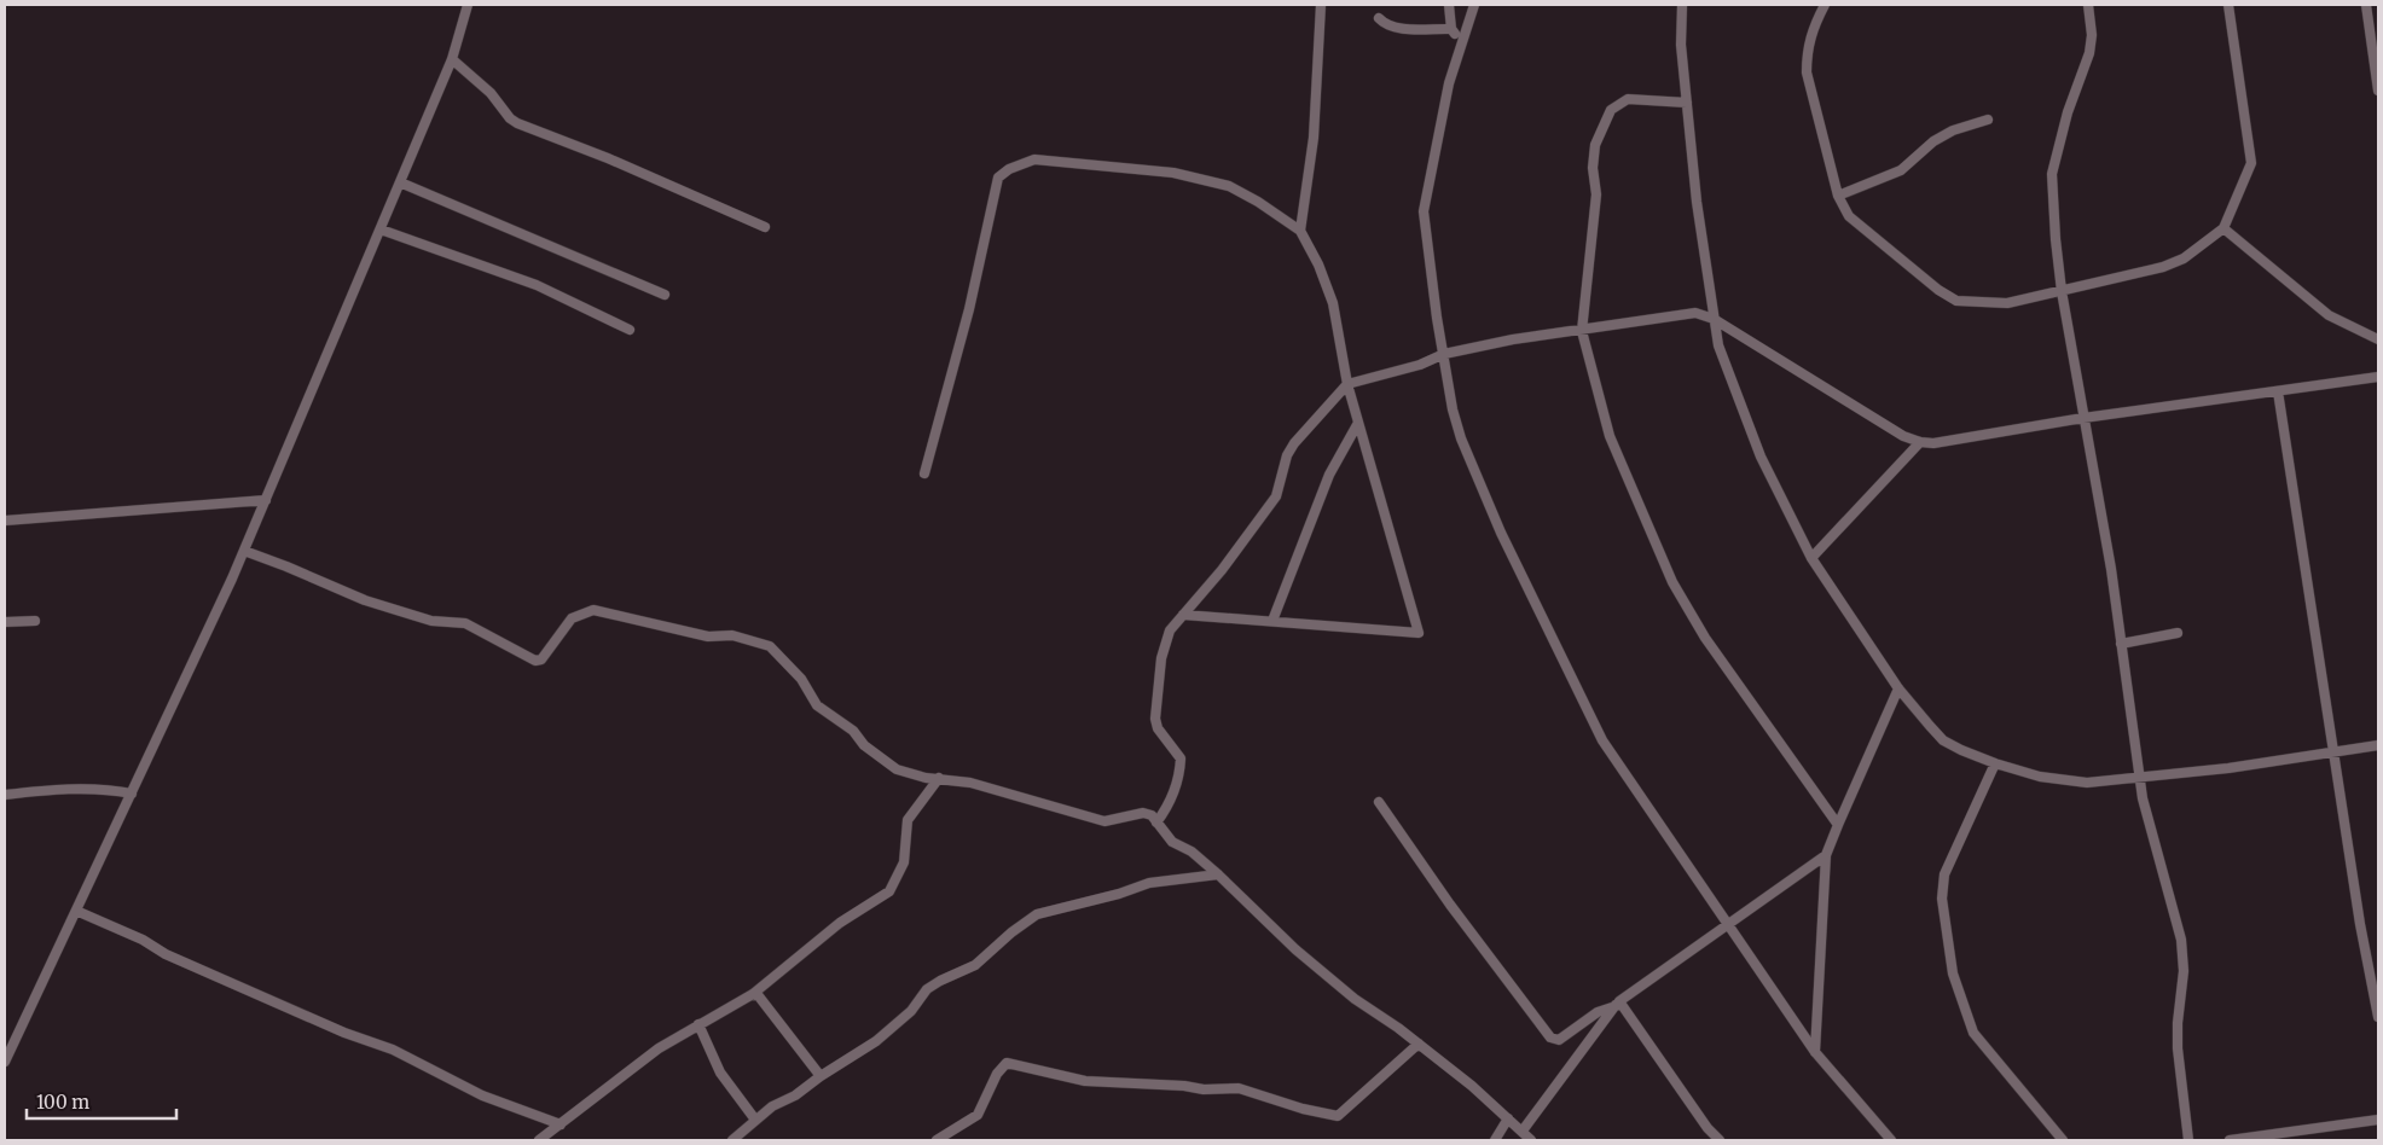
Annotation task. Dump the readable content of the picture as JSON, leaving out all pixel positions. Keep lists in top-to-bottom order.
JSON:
{
  "scale_bar": "100 m"
}
